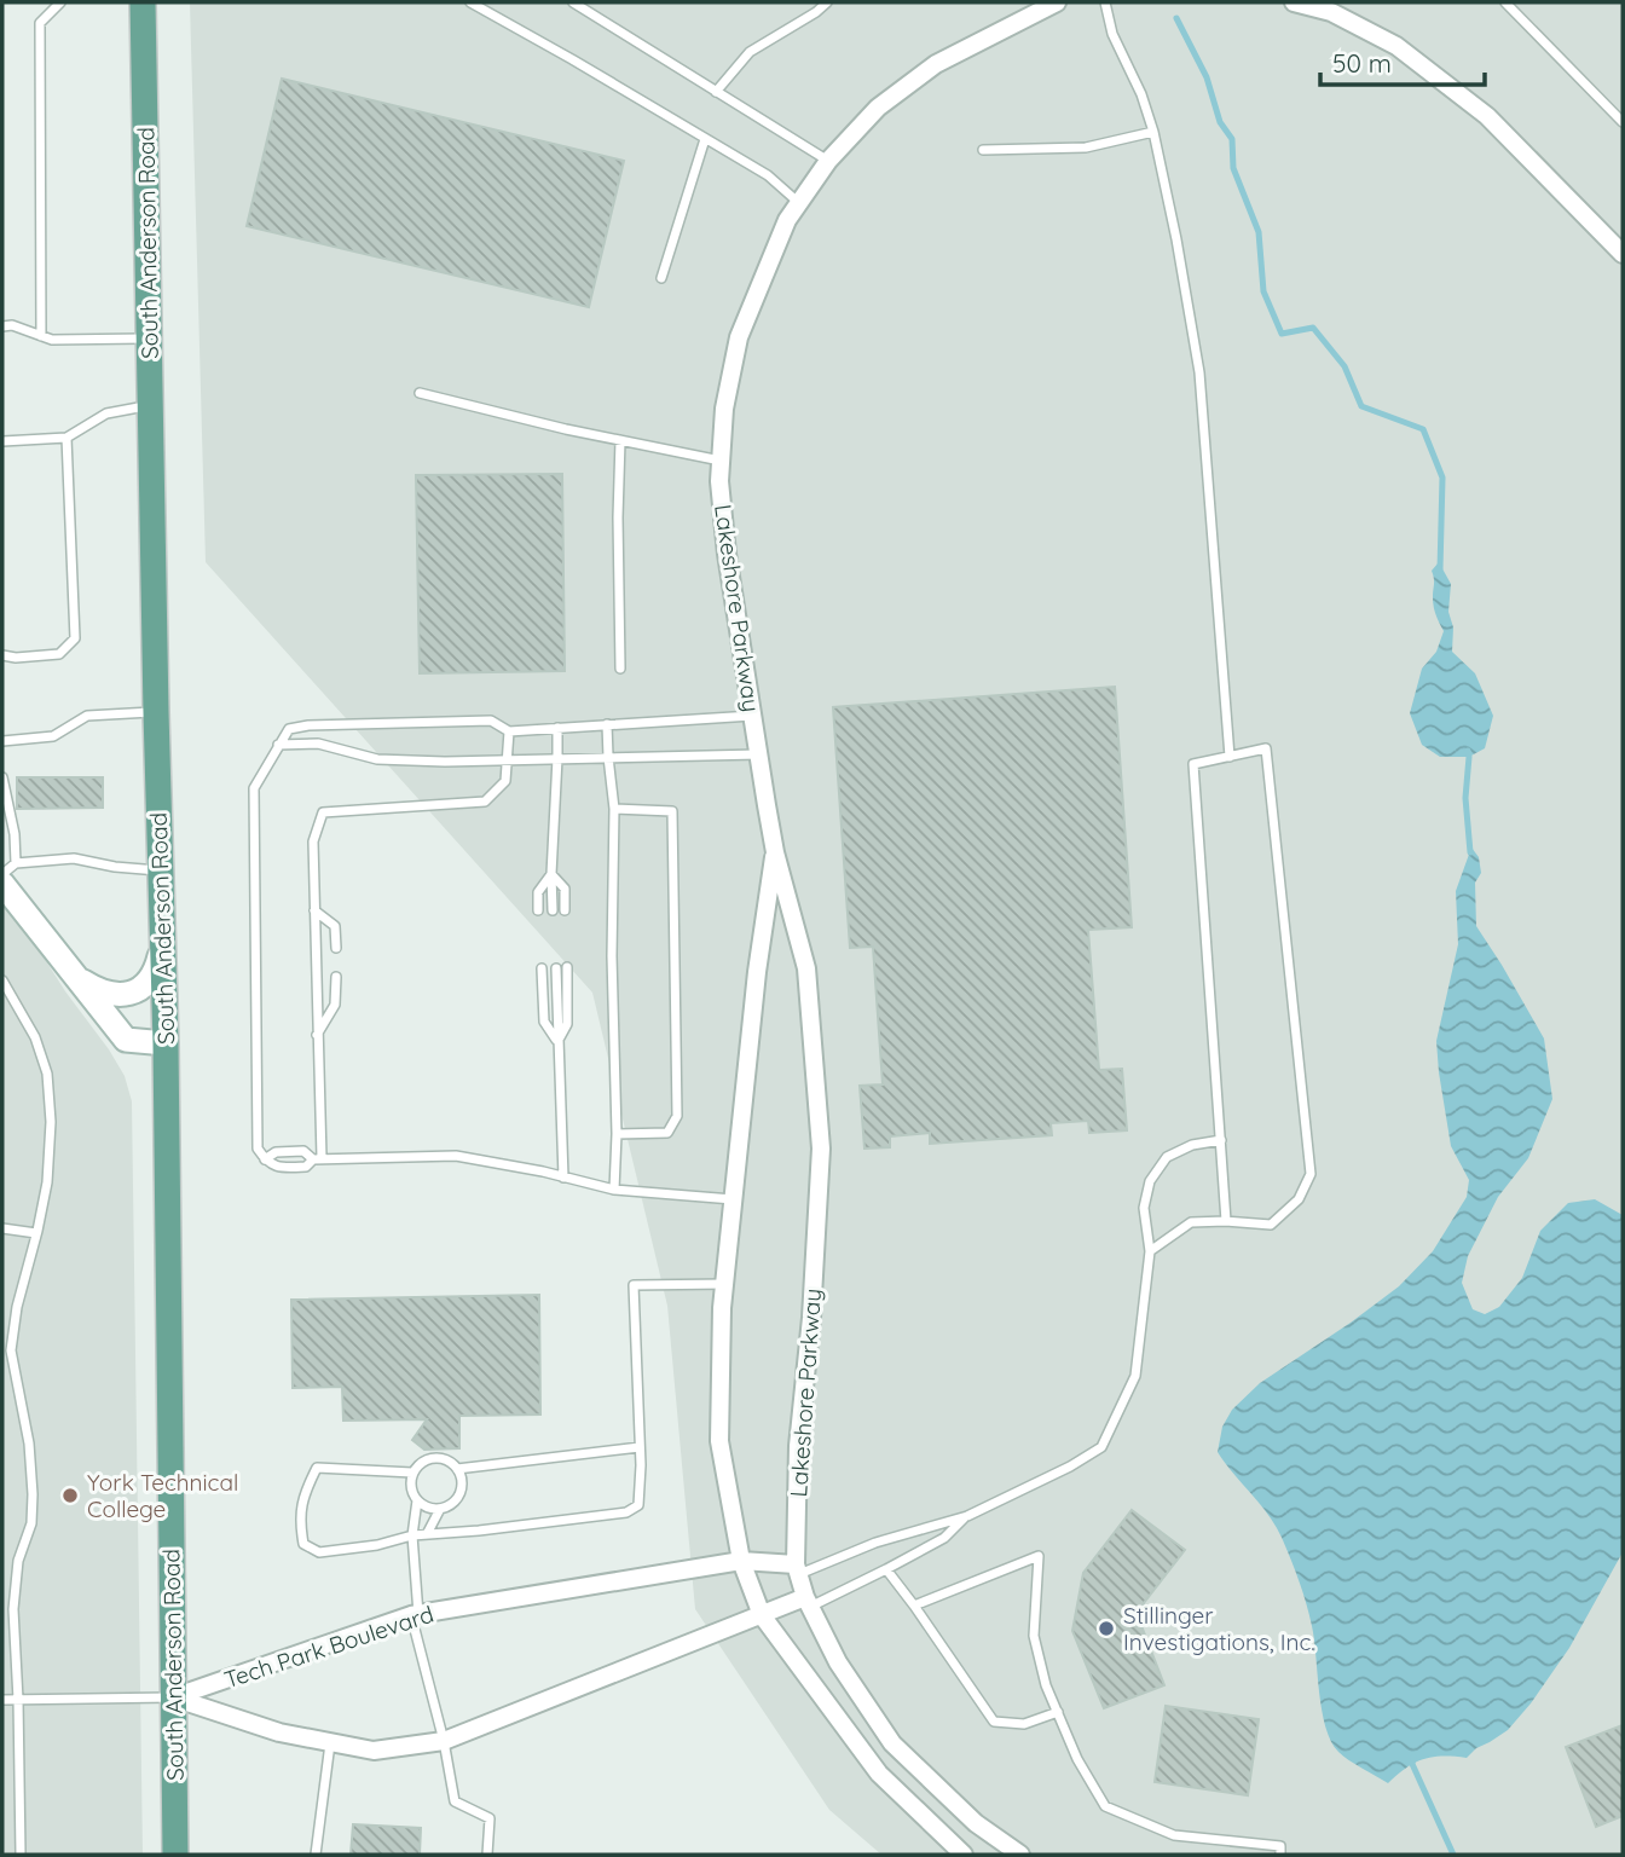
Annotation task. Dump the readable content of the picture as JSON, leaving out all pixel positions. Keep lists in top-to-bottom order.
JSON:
{
  "streets": {
    "main road": ["South Anderson Road"],
    "street": ["Lakeshore Parkway", "Tech Park Boulevard"]
  },
  "crossings": [
    ["South Anderson Road", "Tech Park Boulevard"],
    ["Lakeshore Parkway", "Tech Park Boulevard"]
  ],
  "places": ["York Technical College", "Stillinger Investigations, Inc."],
  "scale_bar": "50 m"
}
